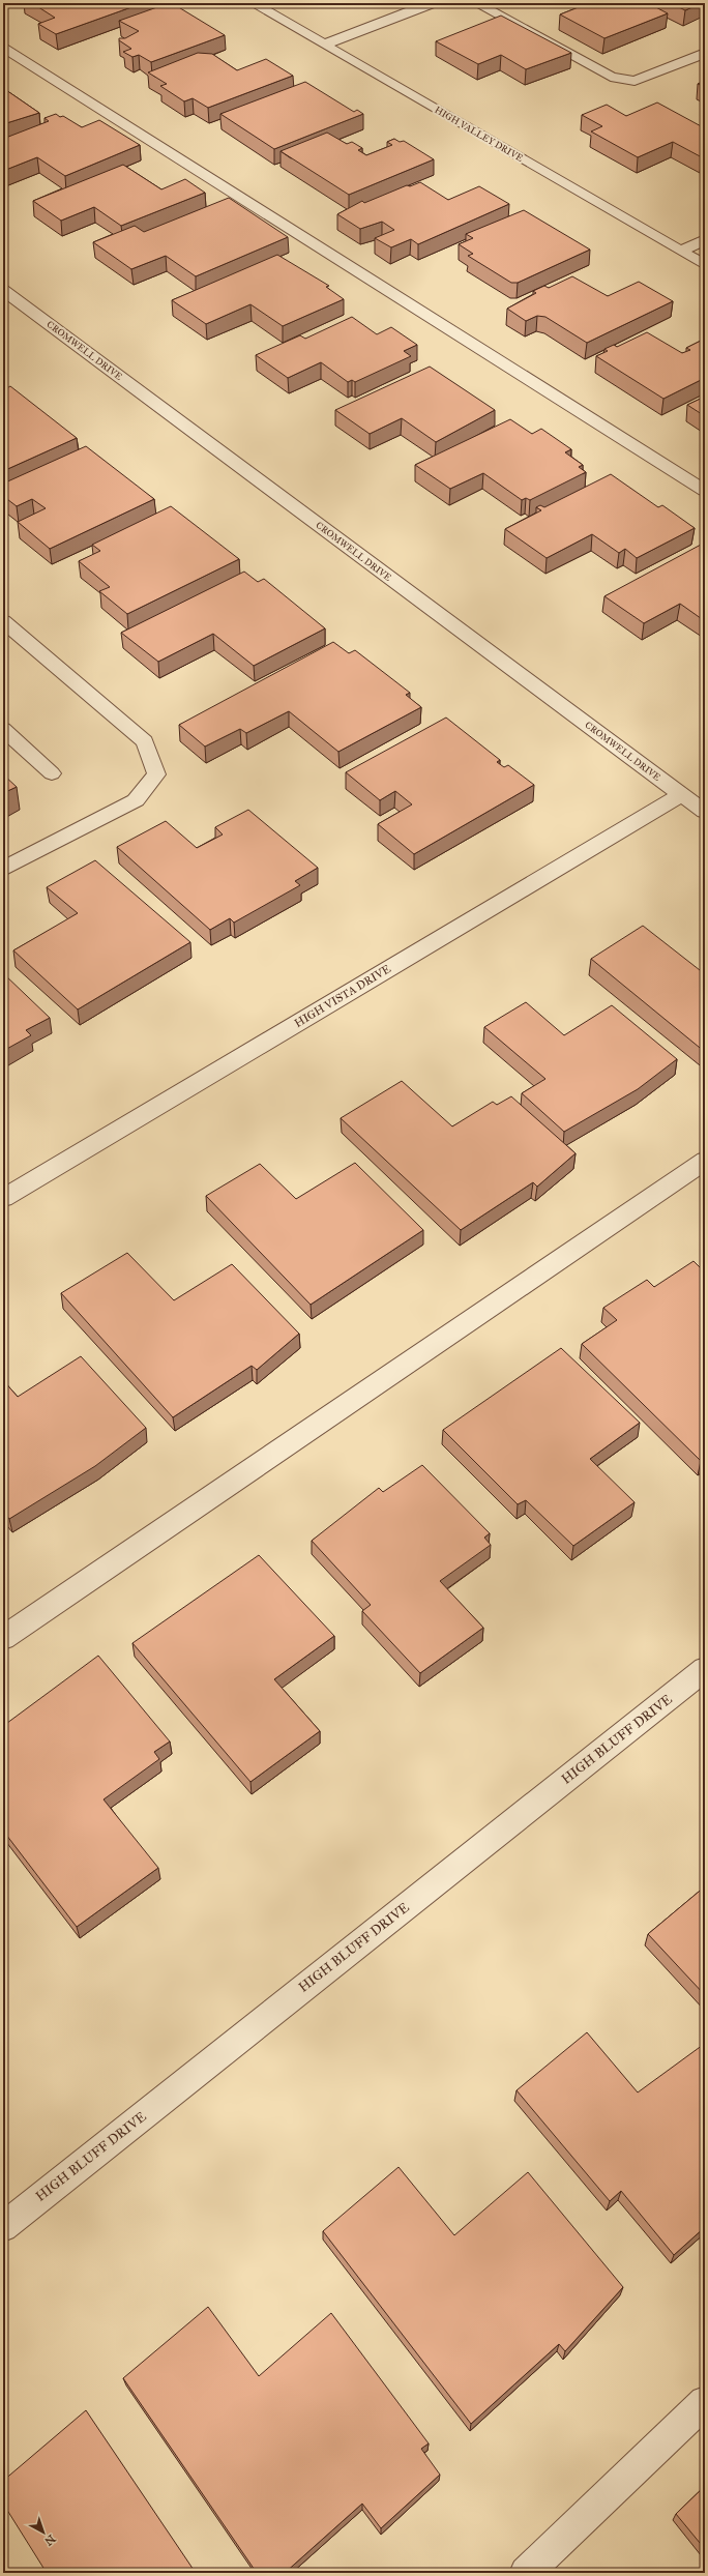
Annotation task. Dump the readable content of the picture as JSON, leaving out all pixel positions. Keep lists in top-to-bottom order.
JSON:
{
  "streets": {
    "street": [
      "HIGH VALLEY DRIVE",
      "CROMWELL DRIVE",
      "HIGH VISTA DRIVE",
      "HIGH BLUFF DRIVE"
    ]
  },
  "crossings": [
    ["CROMWELL DRIVE", "HIGH VISTA DRIVE"]
  ],
  "north": "bottom right"
}
